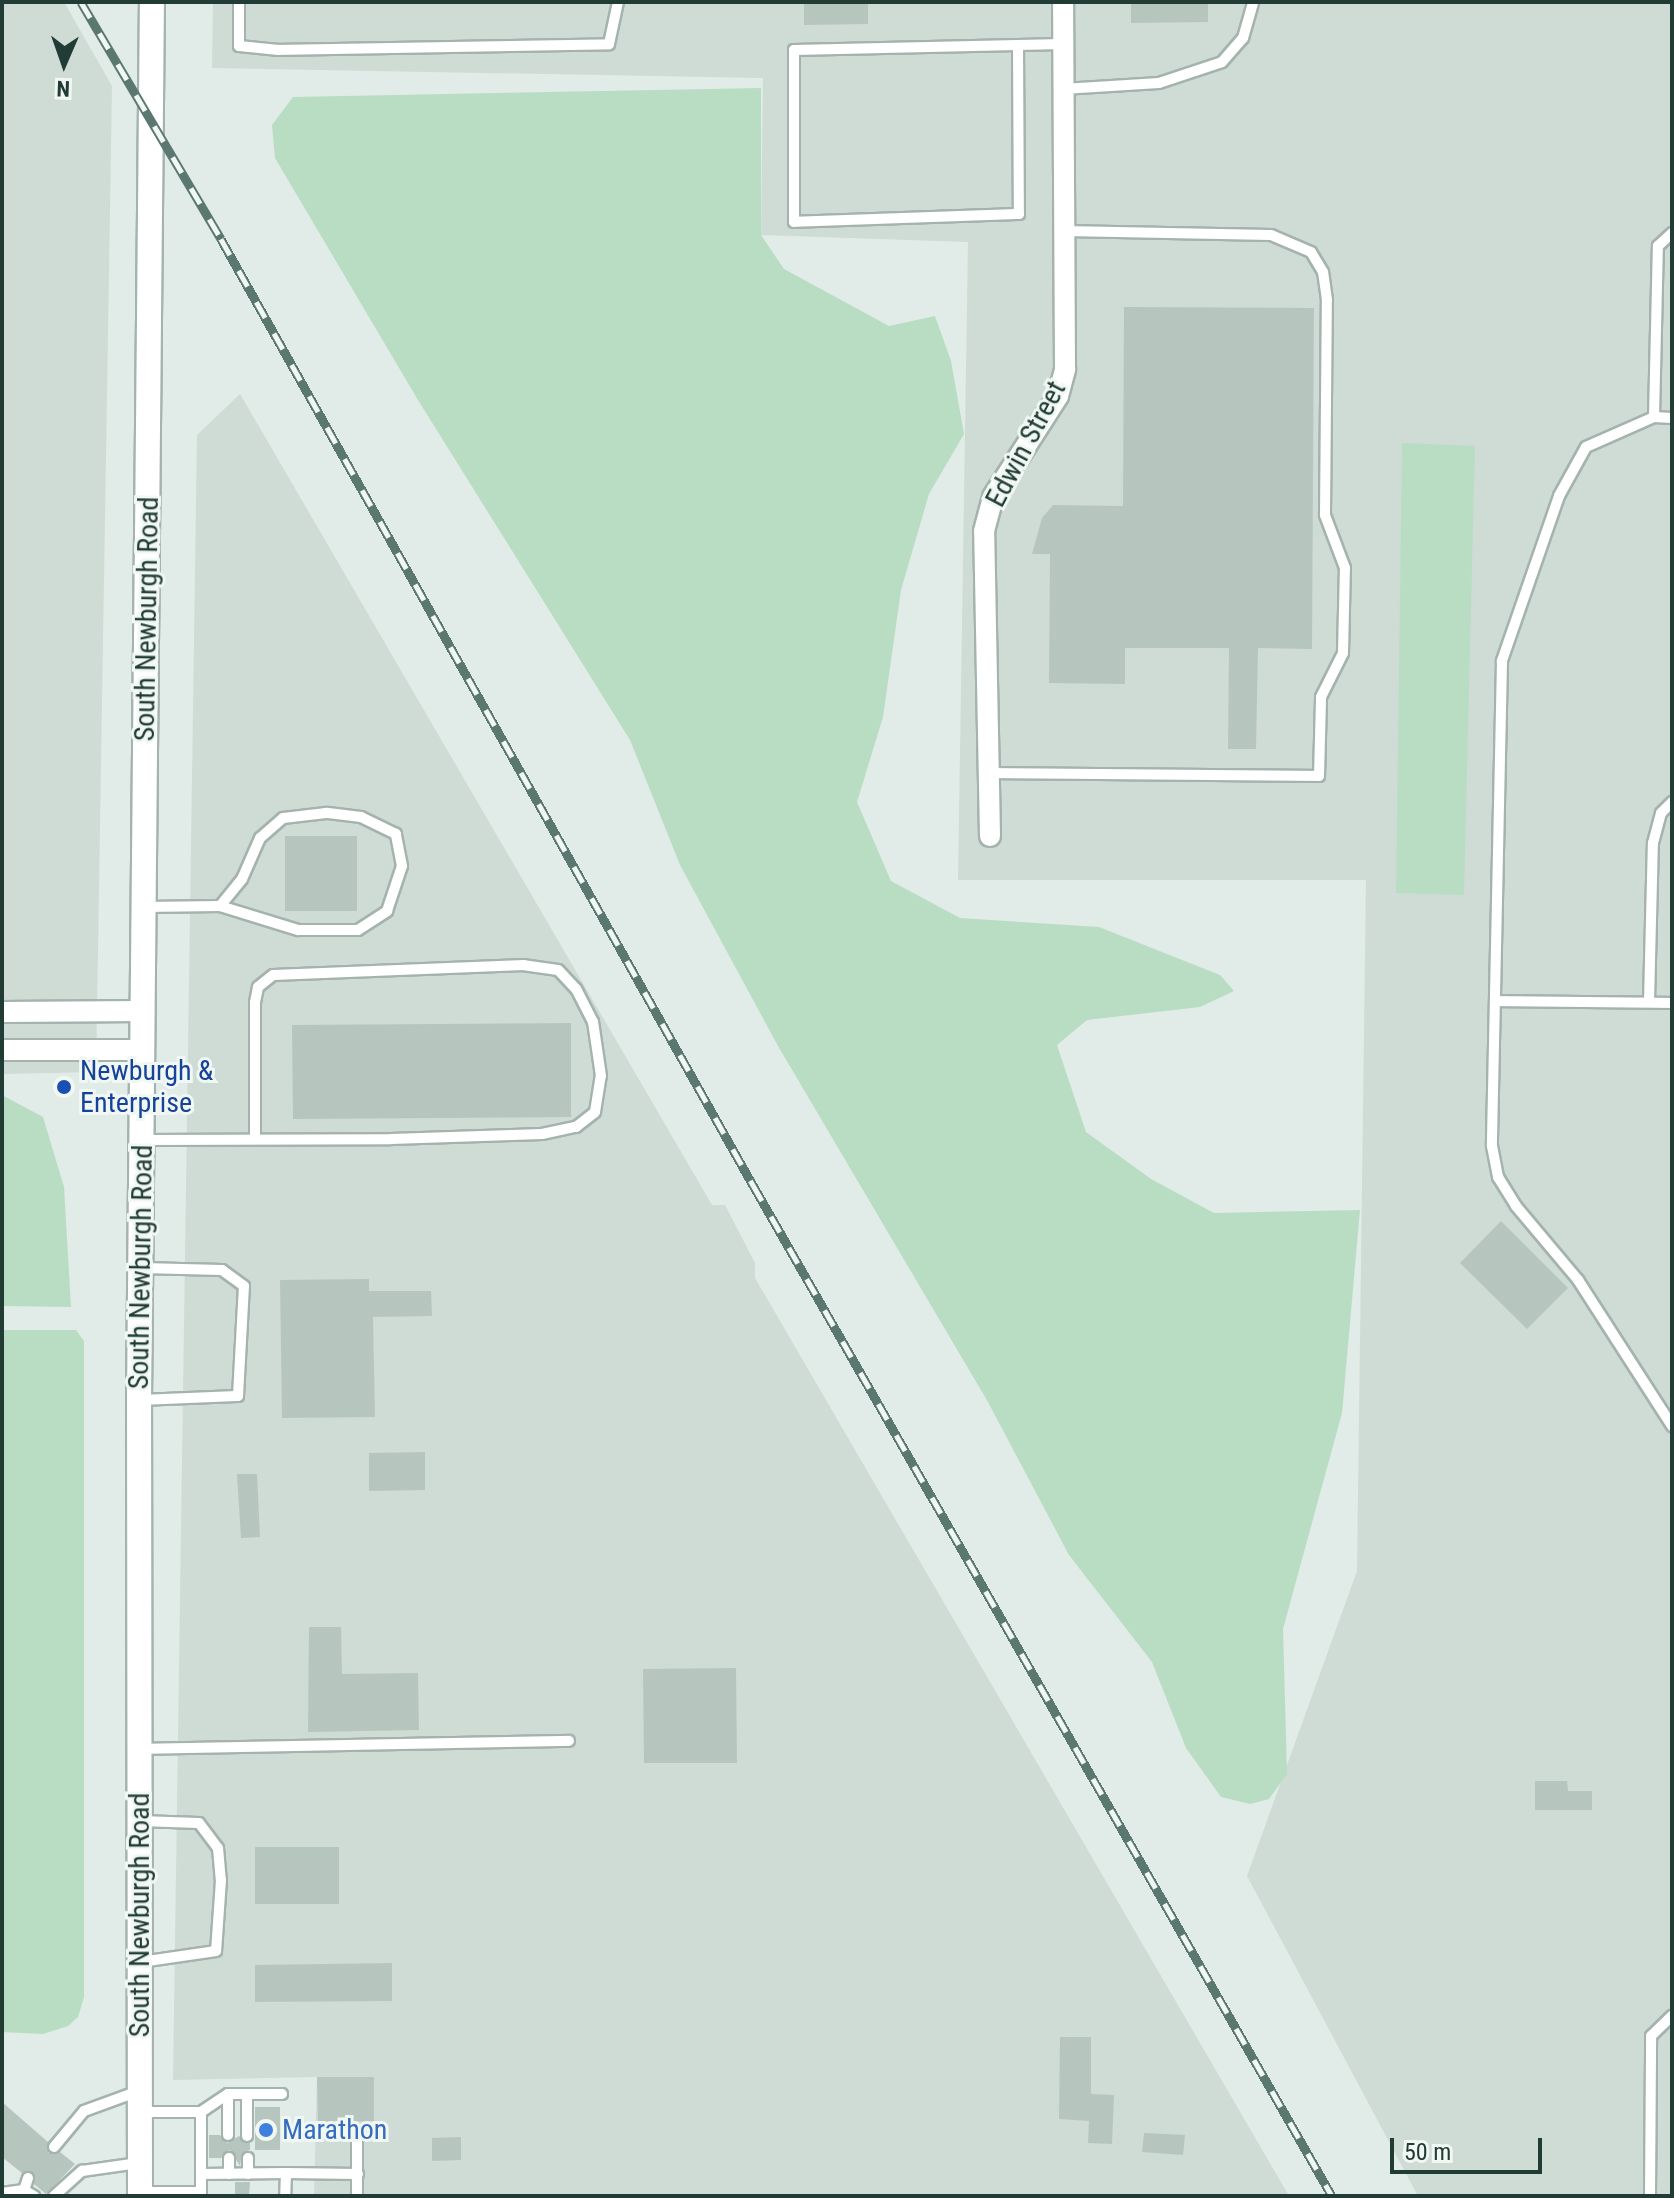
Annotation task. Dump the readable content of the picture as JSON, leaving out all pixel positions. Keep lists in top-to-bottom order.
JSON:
{
  "streets": {
    "main road": ["South Newburgh Road"],
    "street": ["Edwin Street"]
  },
  "places": ["Newburgh & Enterprise", "Marathon"],
  "scale_bar": "50 m",
  "north": "bottom"
}
